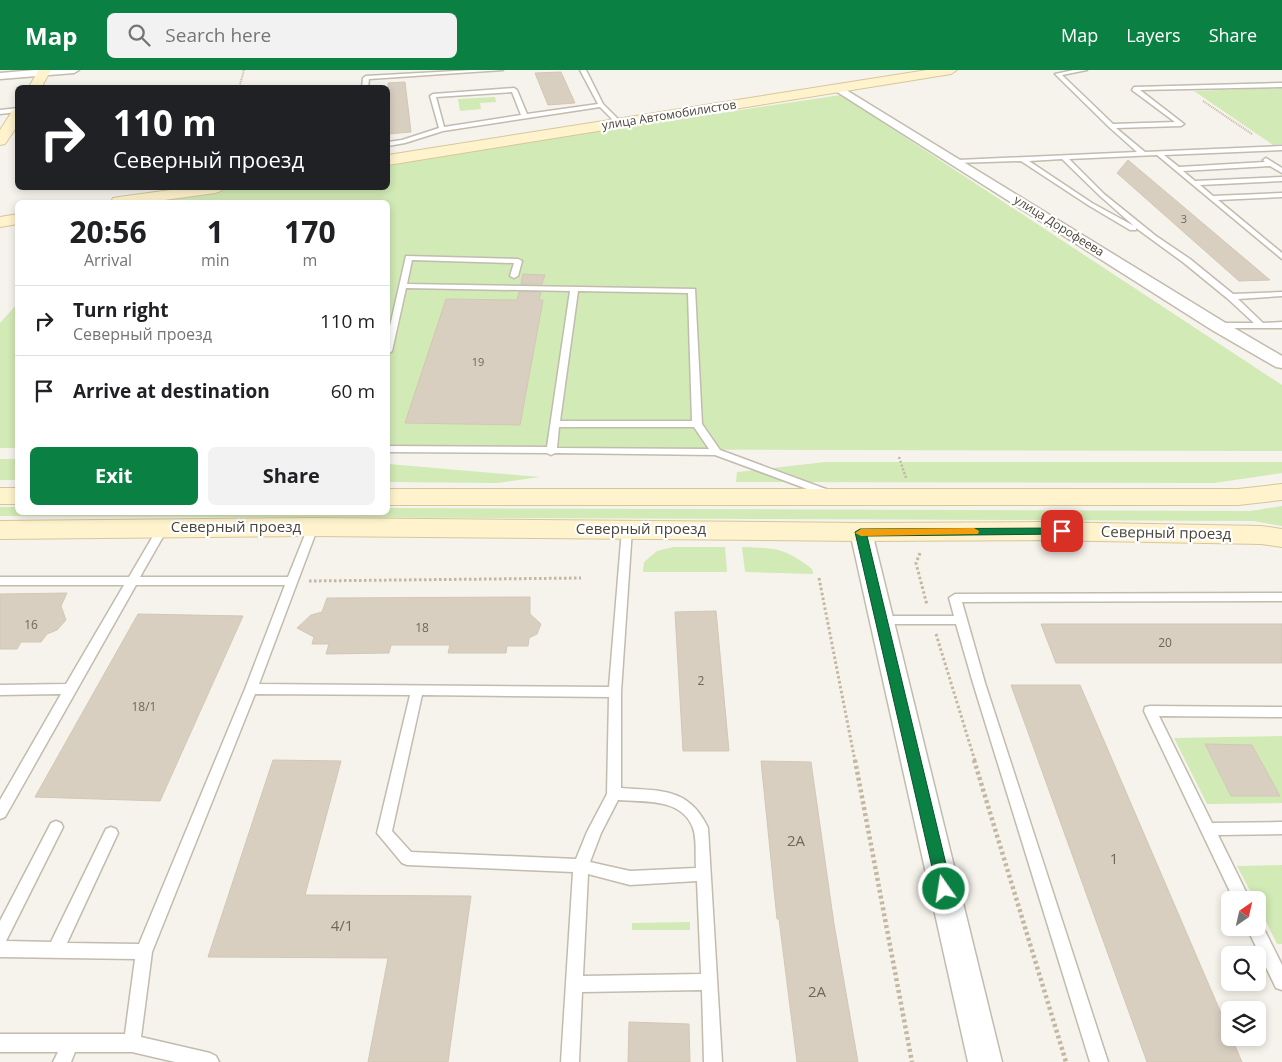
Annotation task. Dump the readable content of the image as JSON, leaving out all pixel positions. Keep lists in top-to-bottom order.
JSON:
{
  "streets": {
    "main road": ["улица Автомобилистов", "Северный проезд"],
    "street": ["улица Дорофеева"]
  },
  "crossings": [
    ["улица Автомобилистов", "улица Дорофеева"]
  ],
  "house_numbers": [
    "3",
    "19",
    "16",
    "18",
    "20",
    "2",
    "18/1",
    "2А",
    "1",
    "4/1",
    "2А"
  ],
  "north": "top right",
  "page": {
    "header": "Map",
    "search": "Search here",
    "nav": ["Map", "Layers", "Share"],
    "turn": ["110 m", "Северный проезд"],
    "eta": [
      "20:56",
      "Arrival",
      "1",
      "min",
      "170",
      "m"
    ],
    "list": [
      {
        "name": "Turn right",
        "note": "Северный проезд",
        "value": "110 m"
      },
      {
        "name": "Arrive at destination",
        "value": "60 m"
      }
    ],
    "buttons": ["Exit", "Share"]
  }
}
